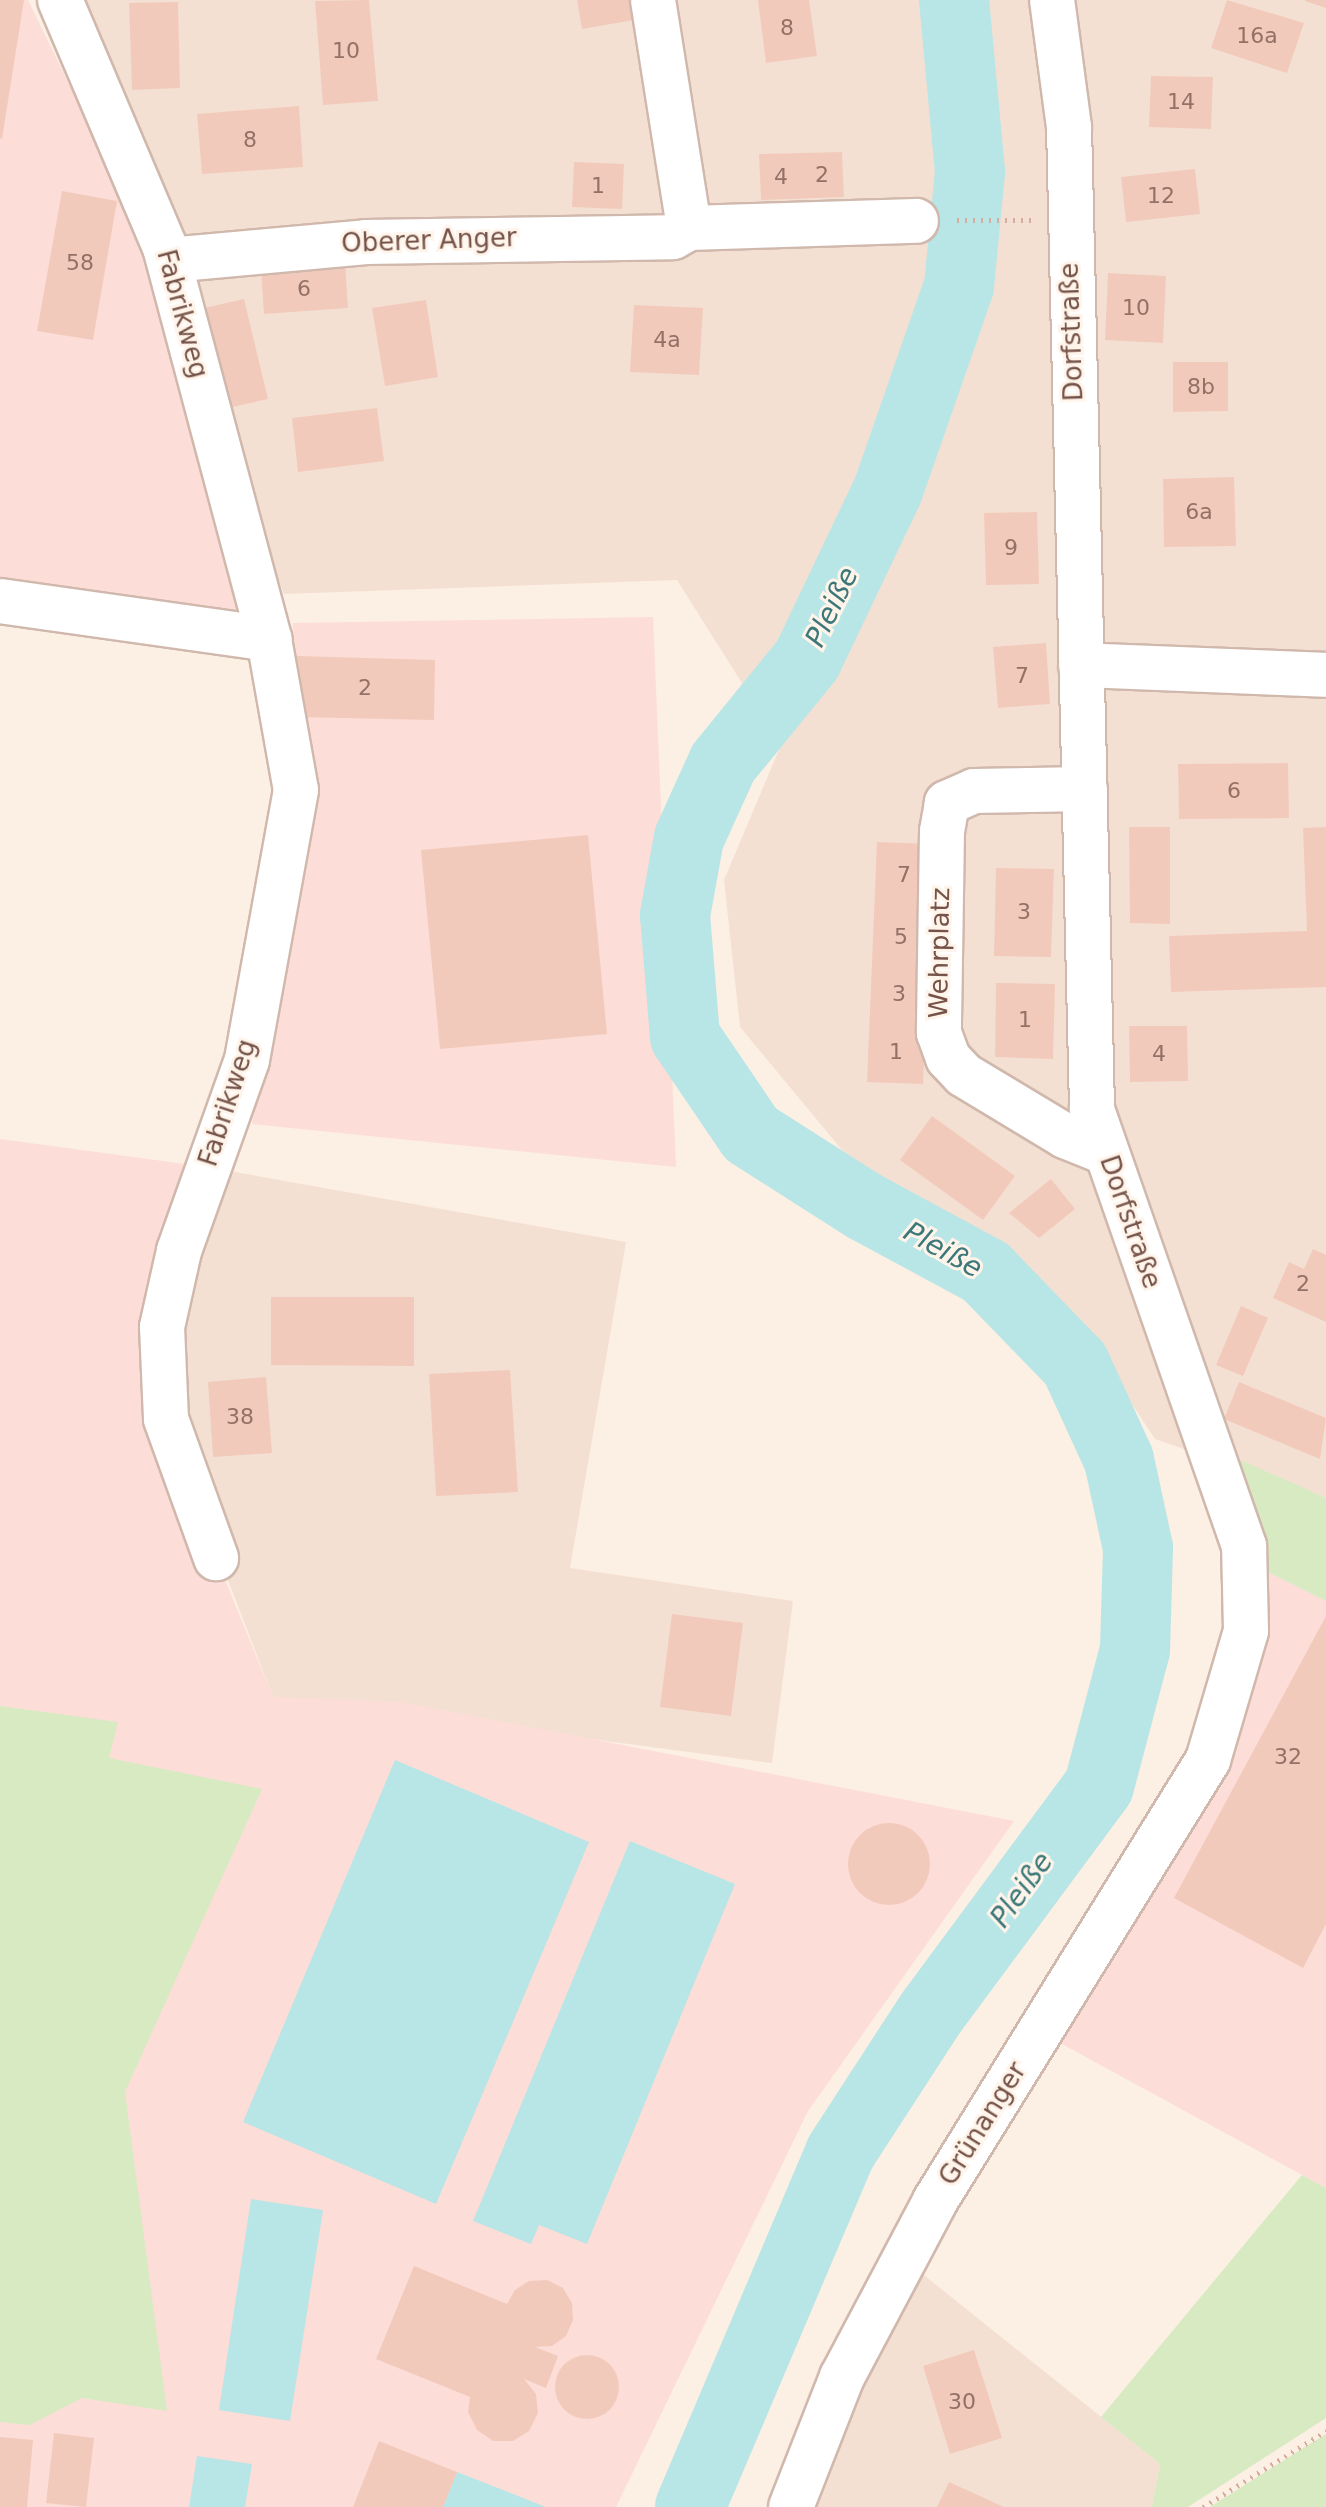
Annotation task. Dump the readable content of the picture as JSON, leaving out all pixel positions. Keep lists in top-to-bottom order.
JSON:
{
  "streets": {
    "street": [
      "Oberer Anger",
      "Fabrikweg",
      "Dorfstraße",
      "Wehrplatz",
      "Grünanger"
    ]
  },
  "crossings": [
    ["Oberer Anger", "Fabrikweg"],
    ["Dorfstraße", "Wehrplatz"],
    ["Dorfstraße", "Grünanger"]
  ],
  "water": ["Pleiße"],
  "house_numbers": [
    "8",
    "16a",
    "10",
    "14",
    "8",
    "2",
    "4",
    "1",
    "12",
    "58",
    "6",
    "10",
    "4a",
    "8b",
    "6a",
    "9",
    "7",
    "2",
    "6",
    "7",
    "3",
    "5",
    "3",
    "1",
    "1",
    "4",
    "2",
    "38",
    "32",
    "30"
  ]
}
